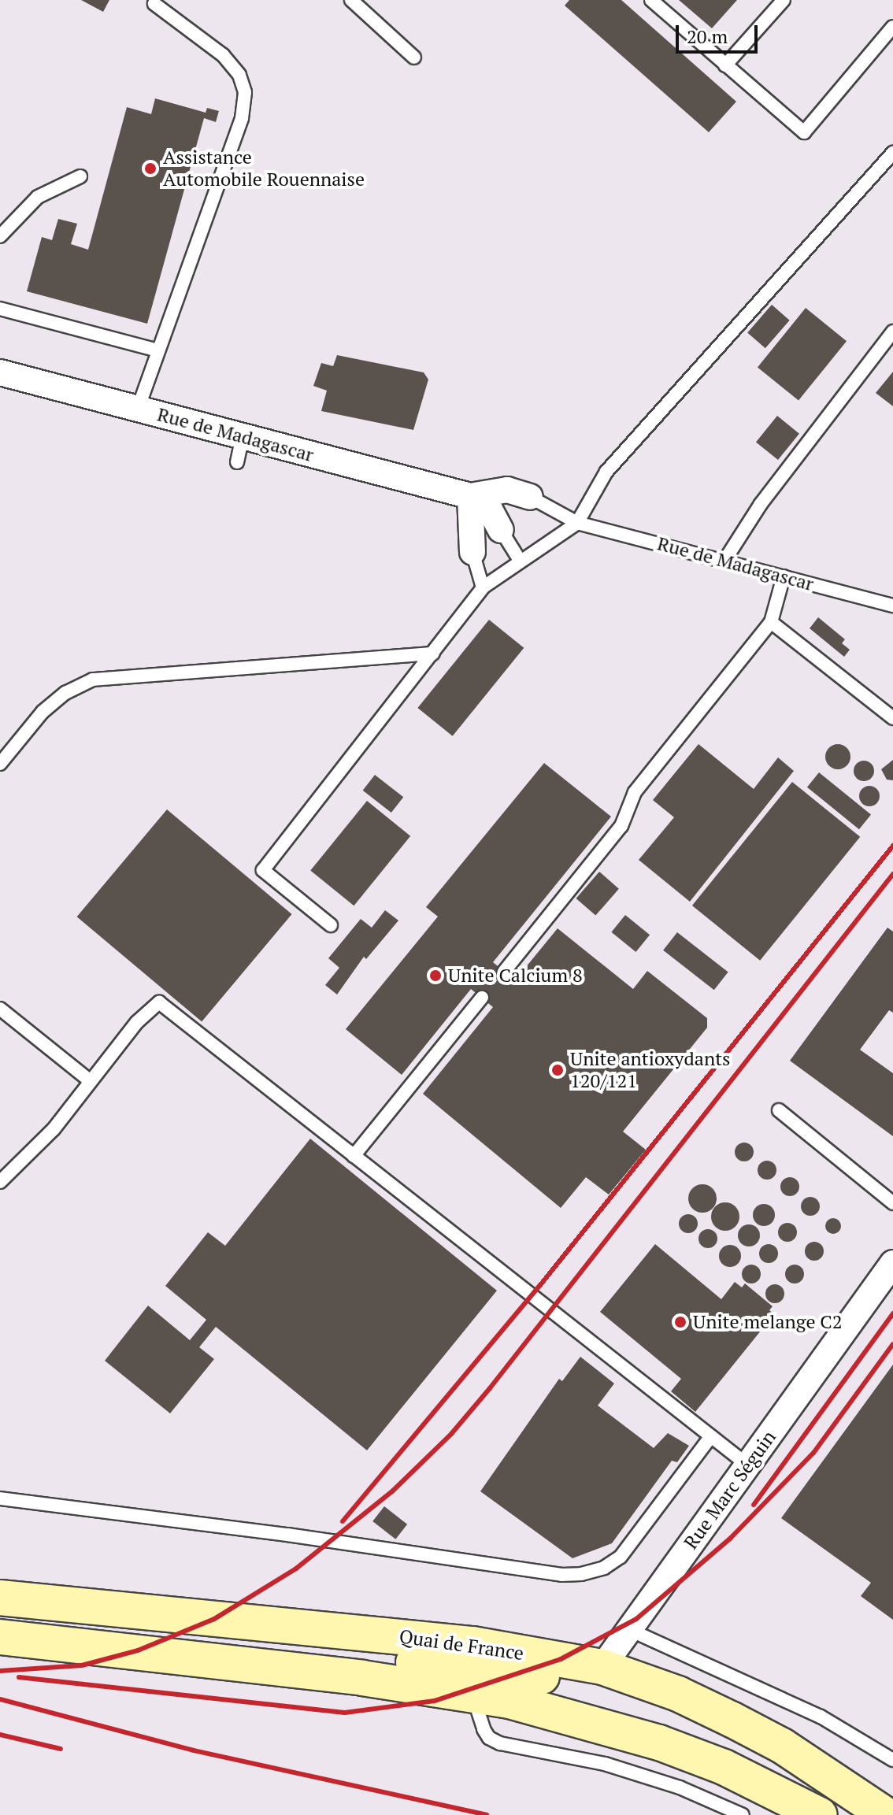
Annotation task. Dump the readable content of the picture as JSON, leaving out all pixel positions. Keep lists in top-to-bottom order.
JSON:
{
  "streets": {
    "main road": ["Rue Marc Séguin", "Quai de France"],
    "street": ["Rue de Madagascar"]
  },
  "crossings": [
    ["Rue Marc Séguin", "Quai de France"]
  ],
  "places": [
    "Assistance Automobile Rouennaise",
    "Unite Calcium 8",
    "Unite antioxydants 120/121",
    "Unite melange C2"
  ],
  "scale_bar": "20 m"
}
